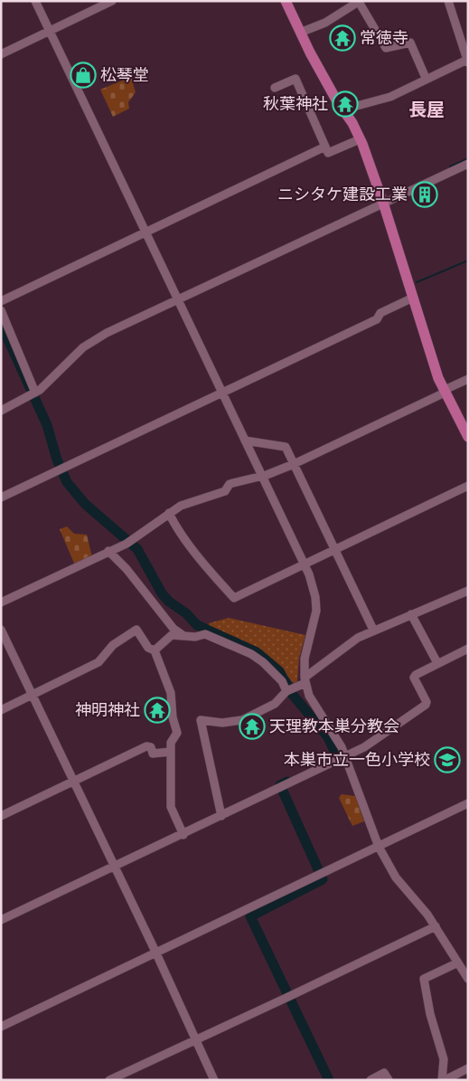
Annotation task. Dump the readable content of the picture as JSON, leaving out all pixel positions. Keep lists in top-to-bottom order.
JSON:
{
  "districts": ["長屋"],
  "places": {
    "temple": [
      "常徳寺",
      "秋葉神社",
      "神明神社",
      "天理教本巣分教会"
    ],
    "shop": ["松琴堂"],
    "building": ["ニシタケ建設工業"],
    "school or university": ["本巣市立一色小学校"]
  }
}
